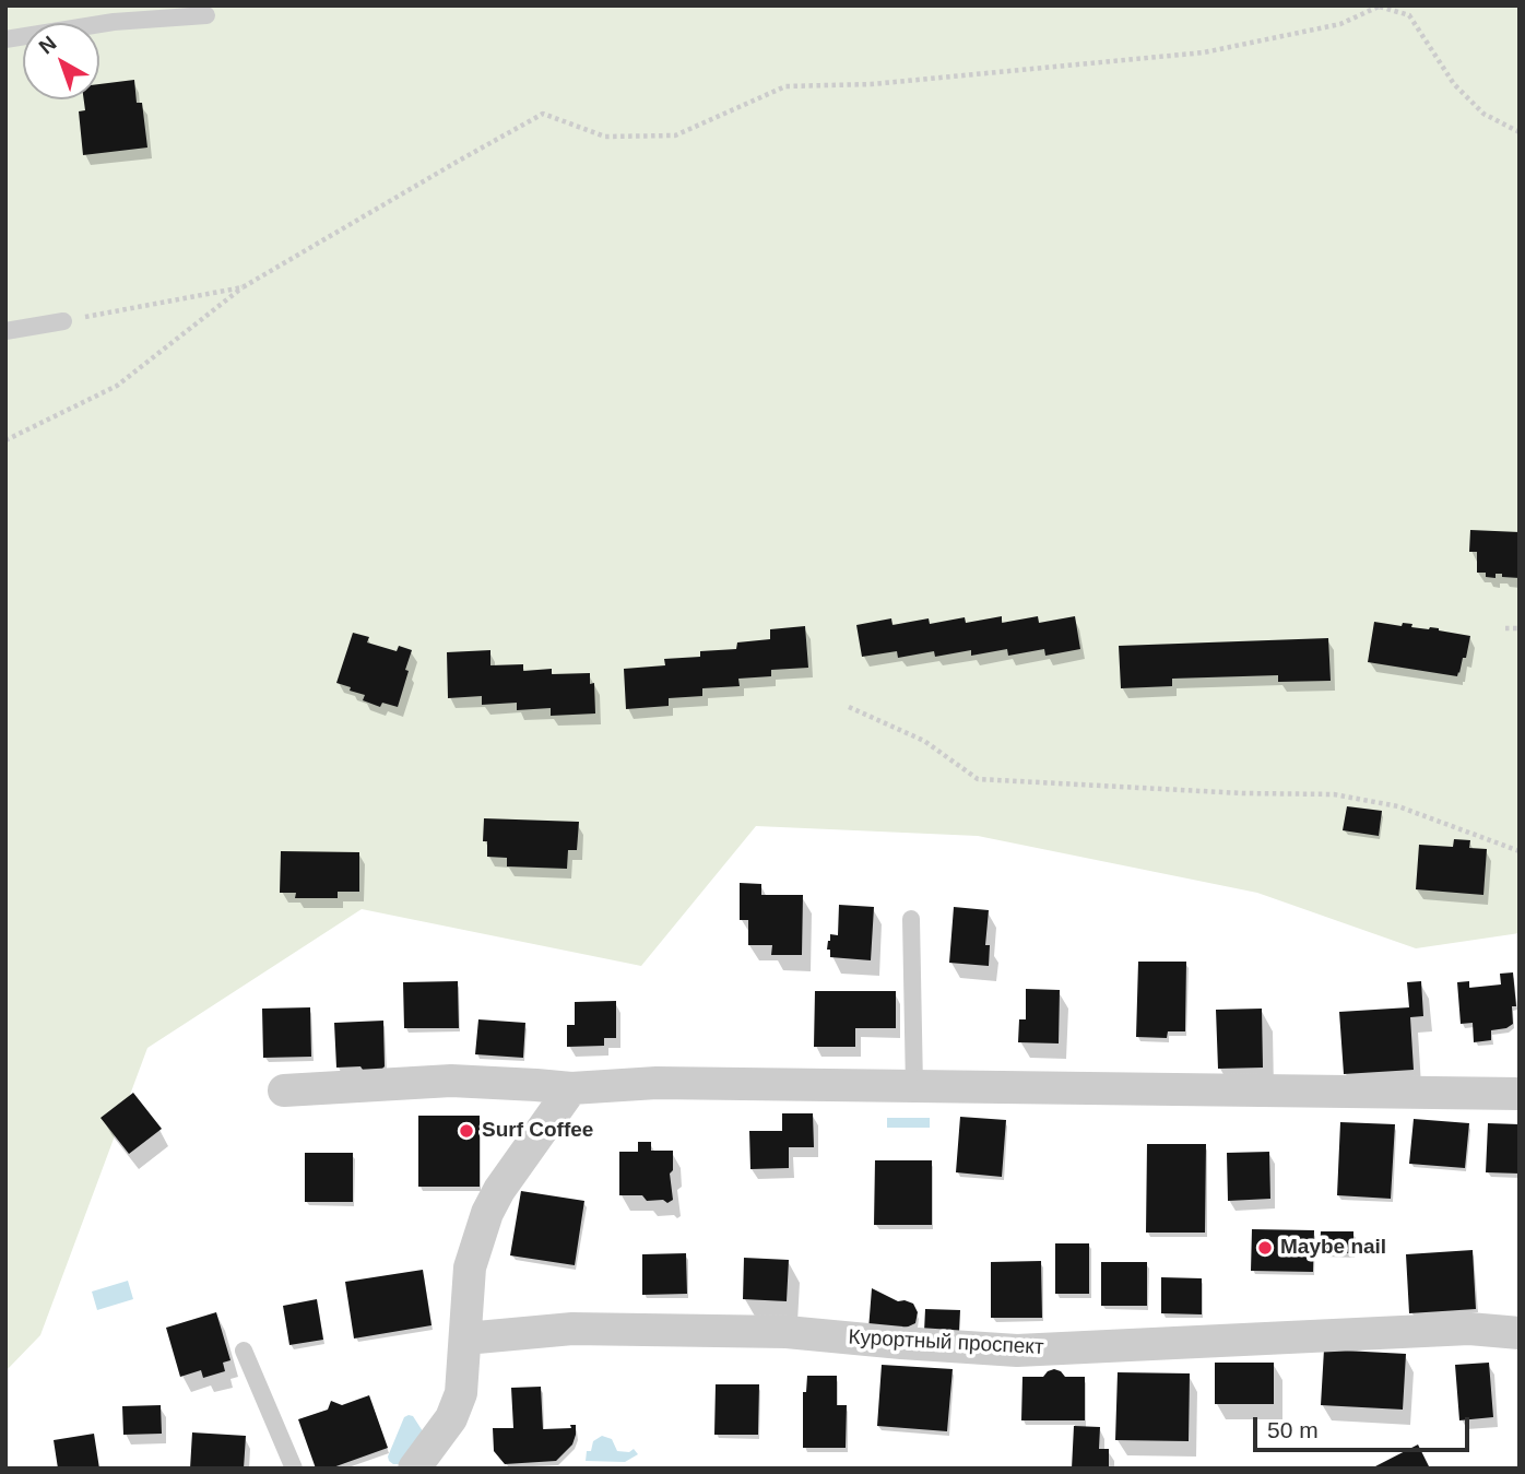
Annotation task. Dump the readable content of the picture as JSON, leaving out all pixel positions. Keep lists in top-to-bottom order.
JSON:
{
  "streets": {
    "street": ["Курортный проспект"]
  },
  "places": ["Surf Coffee", "Maybe nail"],
  "scale_bar": "50 m",
  "north": "top left"
}
